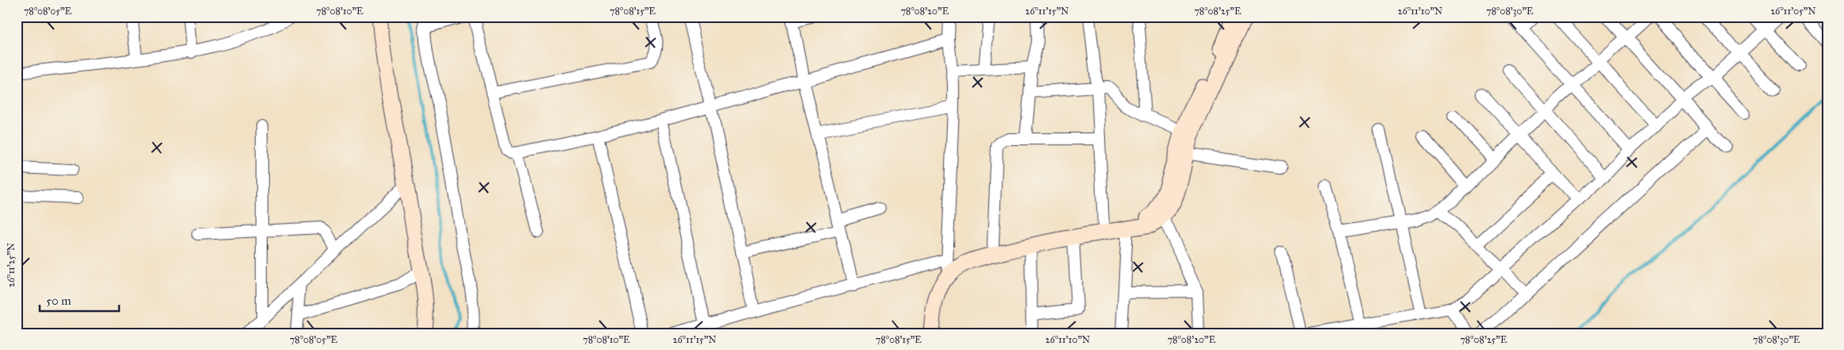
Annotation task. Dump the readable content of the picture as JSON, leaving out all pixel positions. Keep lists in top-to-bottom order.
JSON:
{
  "scale_bar": "50 m",
  "coordinates": [
    "78°08'05\"E",
    "78°08'10\"E",
    "78°08'15\"E",
    "78°08'20\"E",
    "26°11'15\"N",
    "78°08'25\"E",
    "26°11'10\"N",
    "78°08'30\"E",
    "26°11'05\"N",
    "26°11'25\"N"
  ]
}
